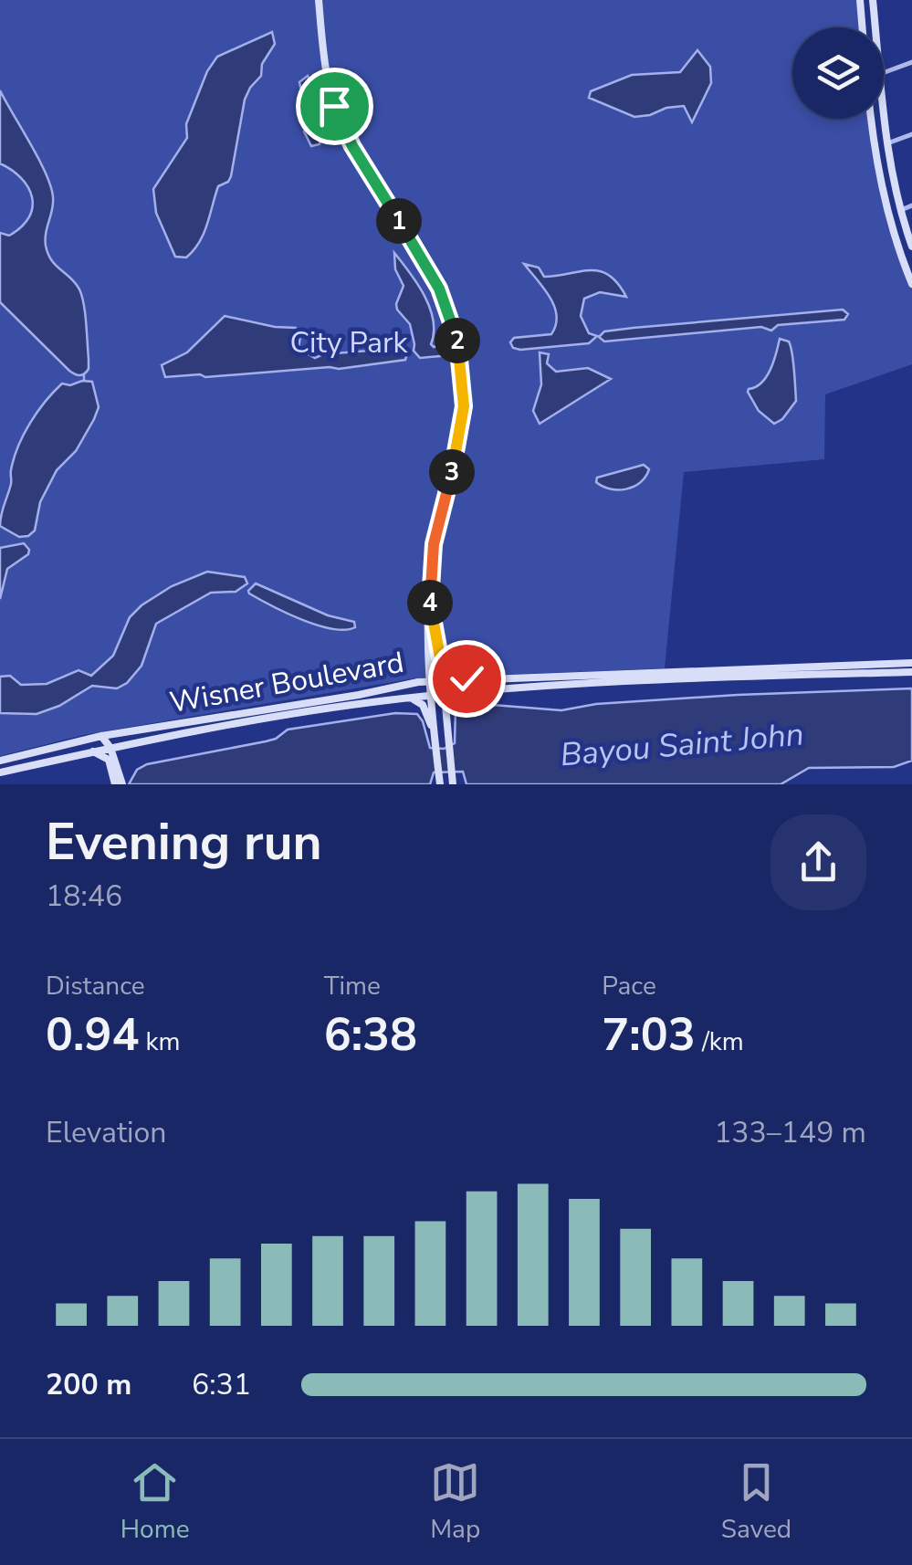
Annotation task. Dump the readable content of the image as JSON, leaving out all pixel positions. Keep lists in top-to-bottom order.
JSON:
{
  "streets": {
    "street": ["Wisner Boulevard"]
  },
  "water": ["Bayou Saint John"],
  "parks": ["City Park"],
  "page": {
    "pins": [
      "1",
      "2",
      "3",
      "4"
    ],
    "heading": ["Evening run", "18:46"],
    "stats": [
      ["Distance", "0.94 km"],
      ["Time", "6:38"],
      ["Pace", "7:03 /km"]
    ],
    "chart": ["Elevation", "133–149 m"],
    "list": [
      {
        "name": "200 m",
        "note": "6:31"
      }
    ],
    "tabs": ["Home", "Map", "Saved"]
  }
}
